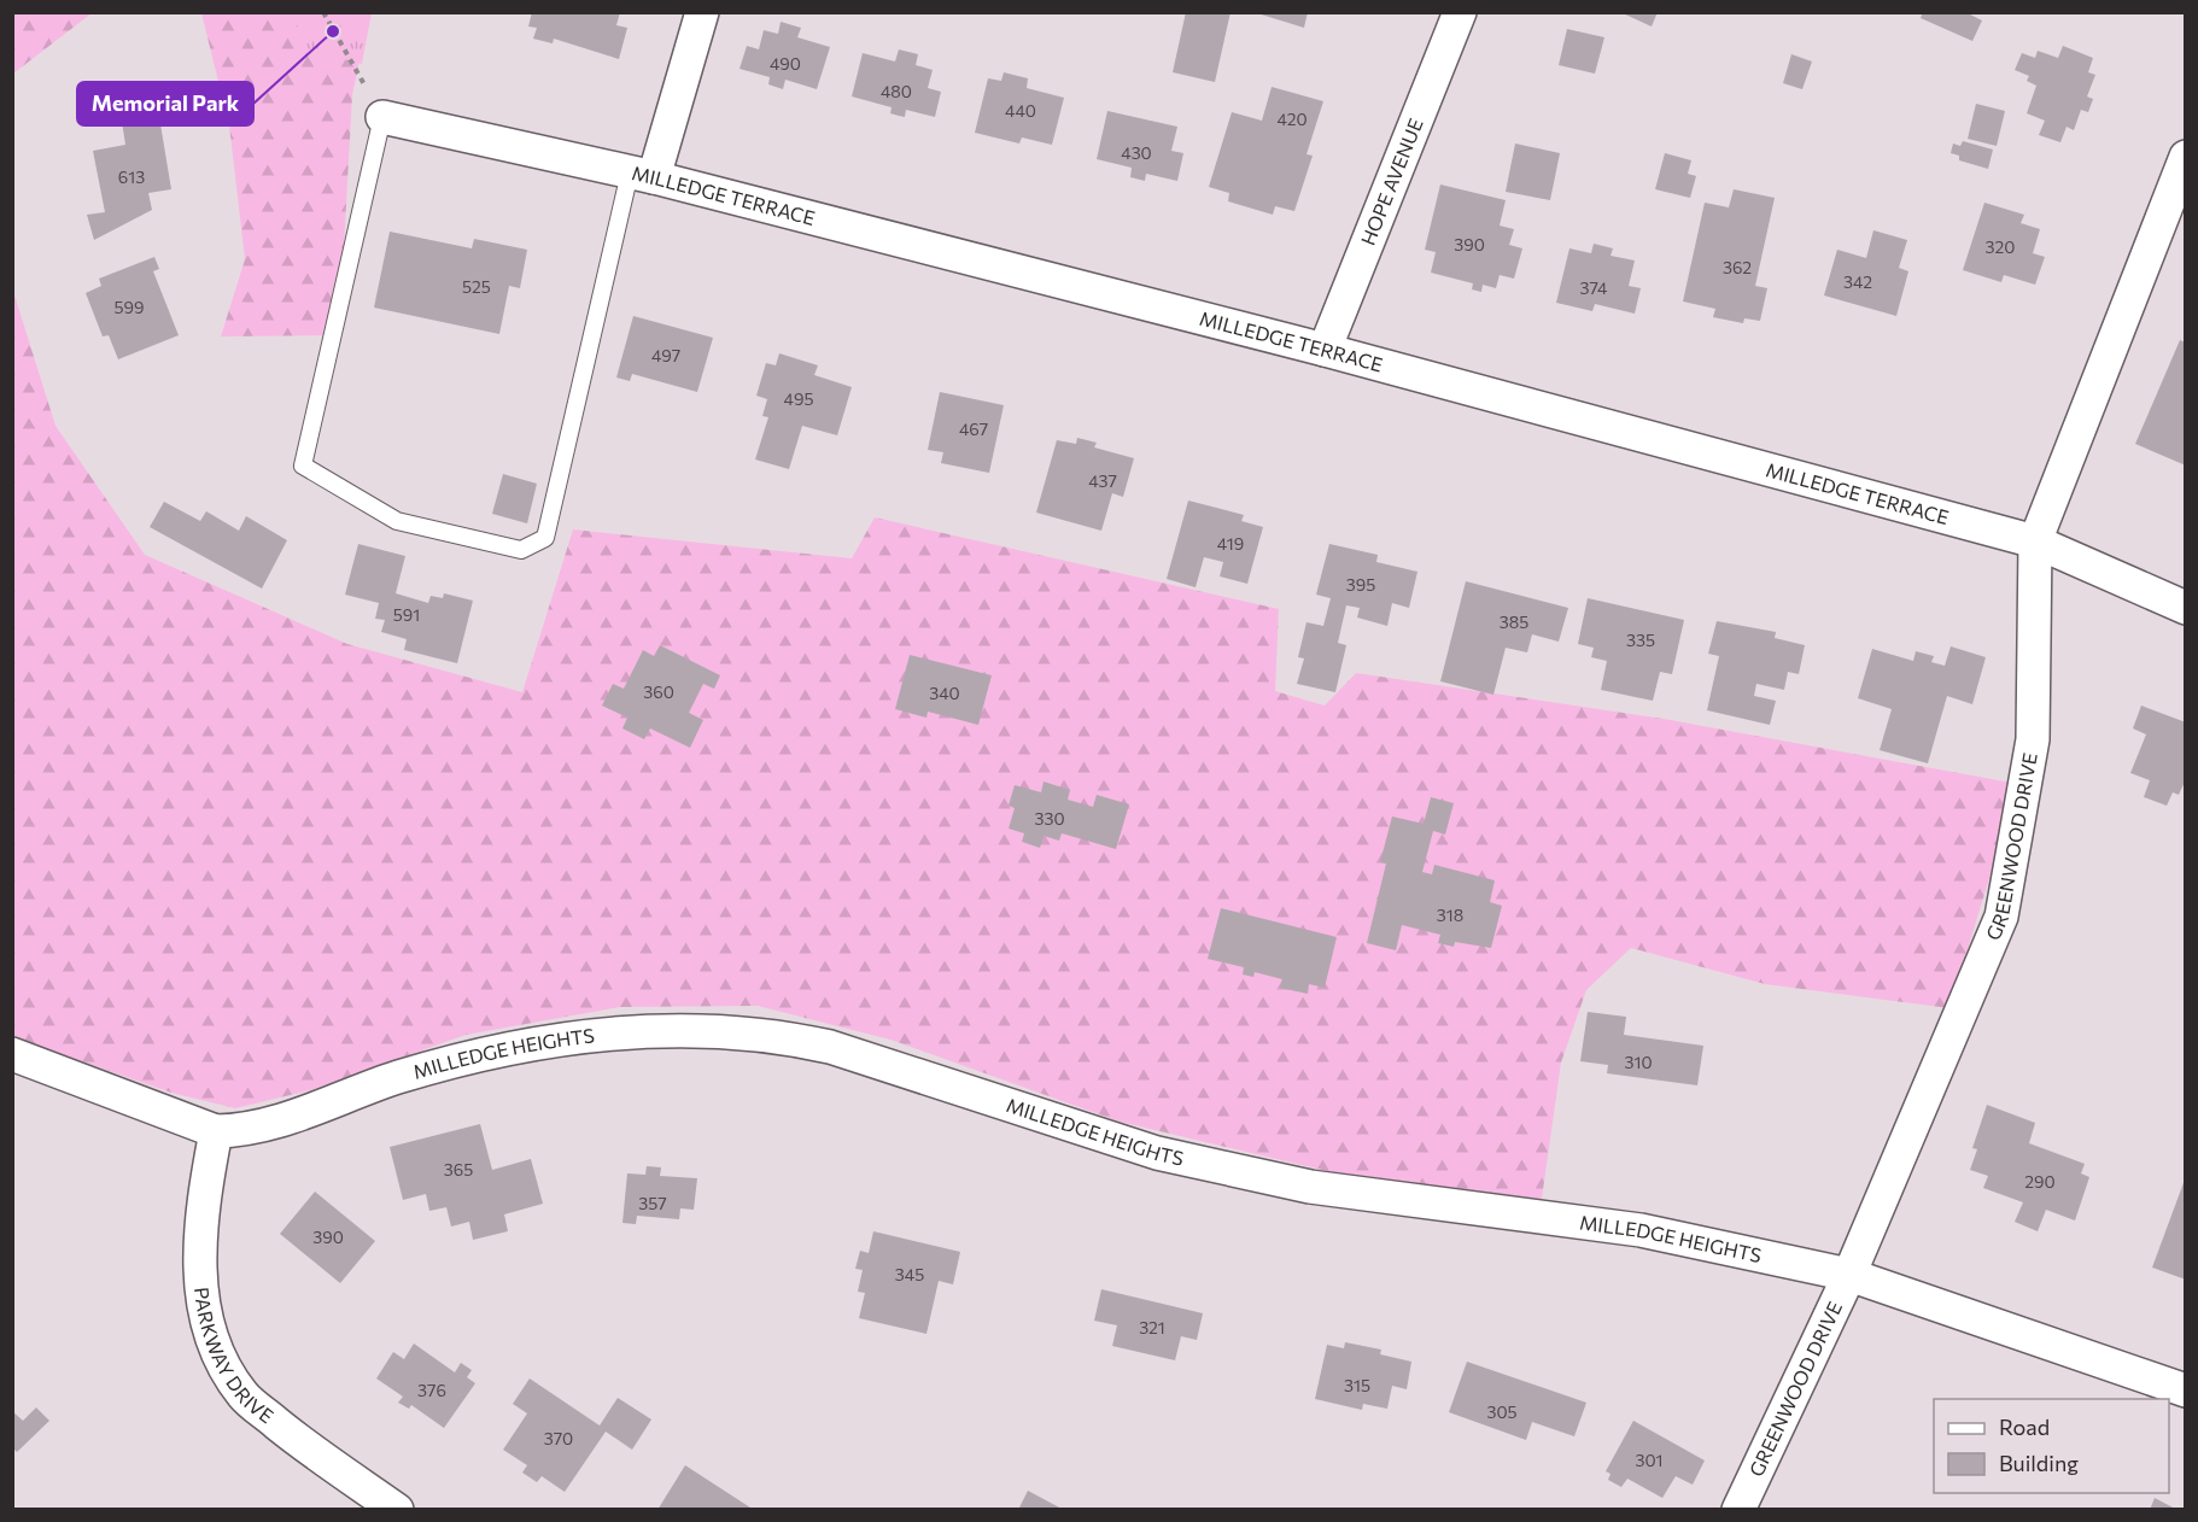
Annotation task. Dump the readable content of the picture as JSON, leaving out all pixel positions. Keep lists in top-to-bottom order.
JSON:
{
  "streets": {
    "street": [
      "HOPE AVENUE",
      "MILLEDGE TERRACE",
      "GREENWOOD DRIVE",
      "MILLEDGE HEIGHTS",
      "PARKWAY DRIVE"
    ]
  },
  "crossings": [
    ["HOPE AVENUE", "MILLEDGE TERRACE"],
    ["MILLEDGE TERRACE", "GREENWOOD DRIVE"],
    ["GREENWOOD DRIVE", "MILLEDGE HEIGHTS"],
    ["MILLEDGE HEIGHTS", "PARKWAY DRIVE"]
  ],
  "places": ["Memorial Park"],
  "house_numbers": [
    "490",
    "480",
    "440",
    "420",
    "430",
    "613",
    "390",
    "320",
    "362",
    "342",
    "525",
    "374",
    "599",
    "497",
    "495",
    "467",
    "437",
    "419",
    "395",
    "591",
    "385",
    "335",
    "360",
    "340",
    "330",
    "318",
    "310",
    "365",
    "290",
    "357",
    "390",
    "345",
    "321",
    "315",
    "376",
    "305",
    "370",
    "301"
  ],
  "legend": ["Road", "Building"]
}
